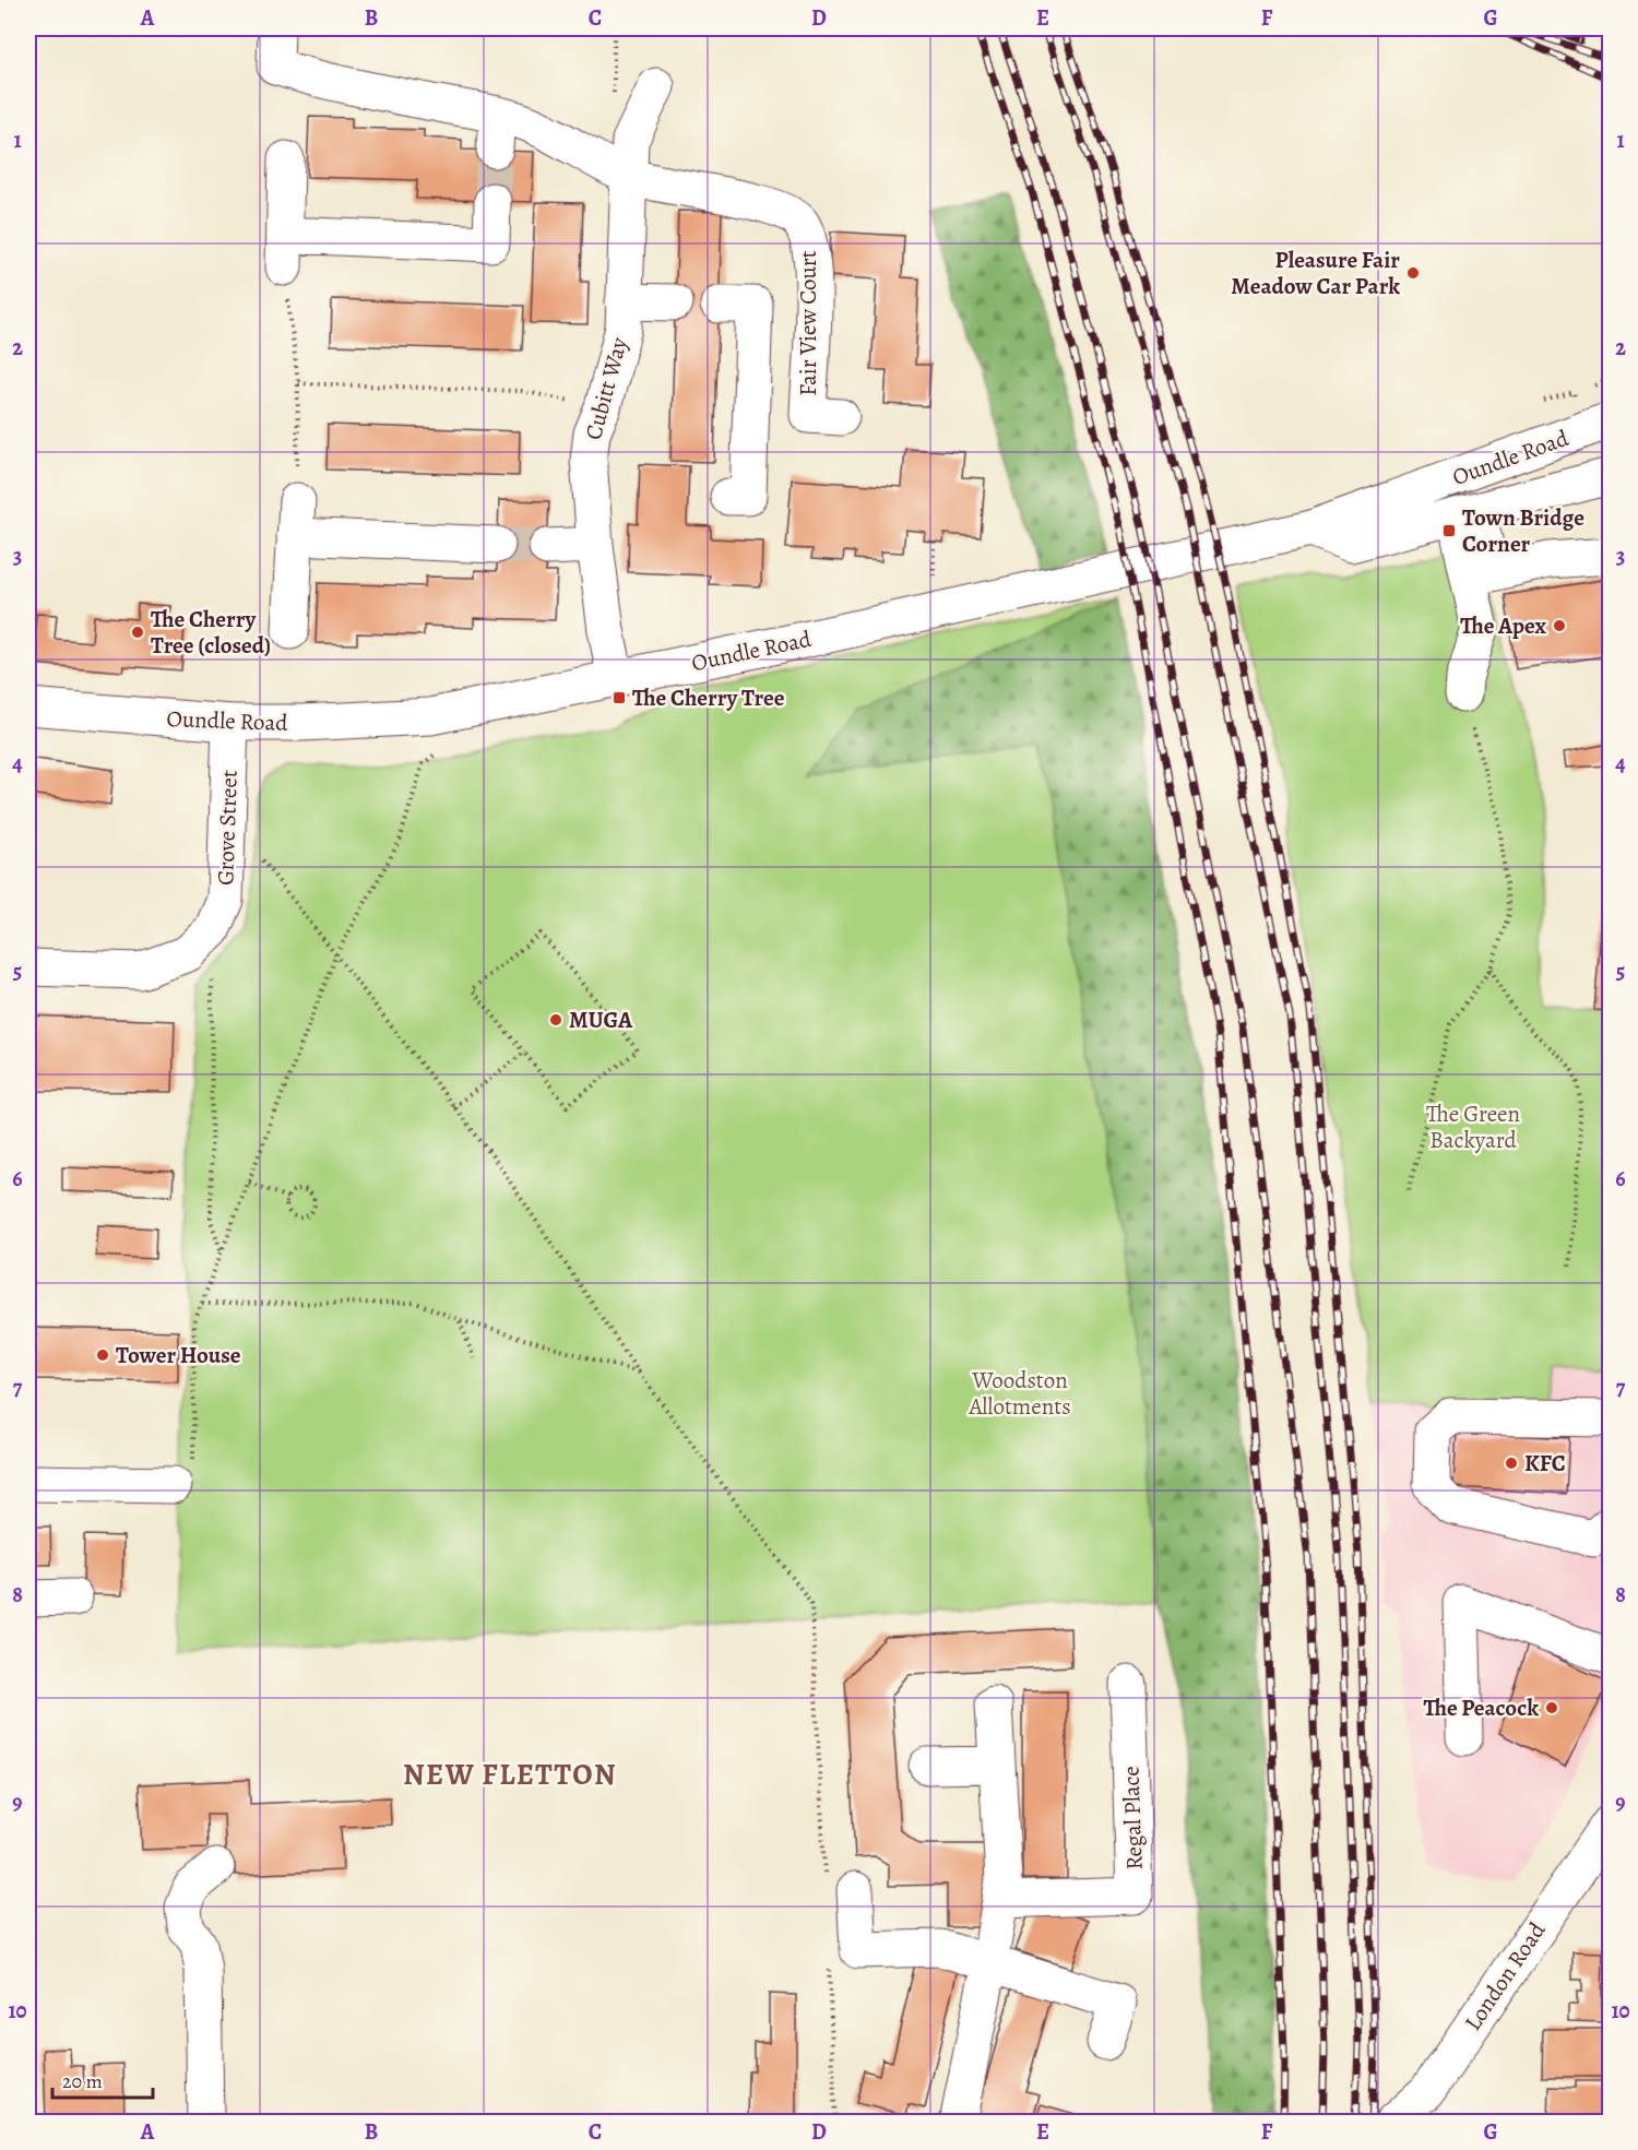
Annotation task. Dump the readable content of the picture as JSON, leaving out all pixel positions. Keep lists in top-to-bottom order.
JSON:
{
  "streets": {
    "street": [
      "Fair View Court",
      "Cubitt Way",
      "Oundle Road",
      "Grove Street",
      "Regal Place",
      "London Road"
    ]
  },
  "crossings": [
    ["Fair View Court", "Cubitt Way"],
    ["Cubitt Way", "Oundle Road"],
    ["Oundle Road", "Grove Street"]
  ],
  "districts": ["NEW FLETTON"],
  "parks": ["The Green Backyard", "Woodston Allotments"],
  "places": {
    "other": [
      "Pleasure Fair Meadow Car Park",
      "The Apex",
      "The Cherry Tree (closed)",
      "MUGA",
      "Tower House",
      "KFC",
      "The Peacock"
    ],
    "transit": ["Town Bridge Corner", "The Cherry Tree"]
  },
  "scale_bar": "20 m",
  "grid": {
    "columns": [
      "A",
      "B",
      "C",
      "D",
      "E",
      "F",
      "G"
    ],
    "rows": [
      "1",
      "2",
      "3",
      "4",
      "5",
      "6",
      "7",
      "8",
      "9",
      "10"
    ]
  }
}
